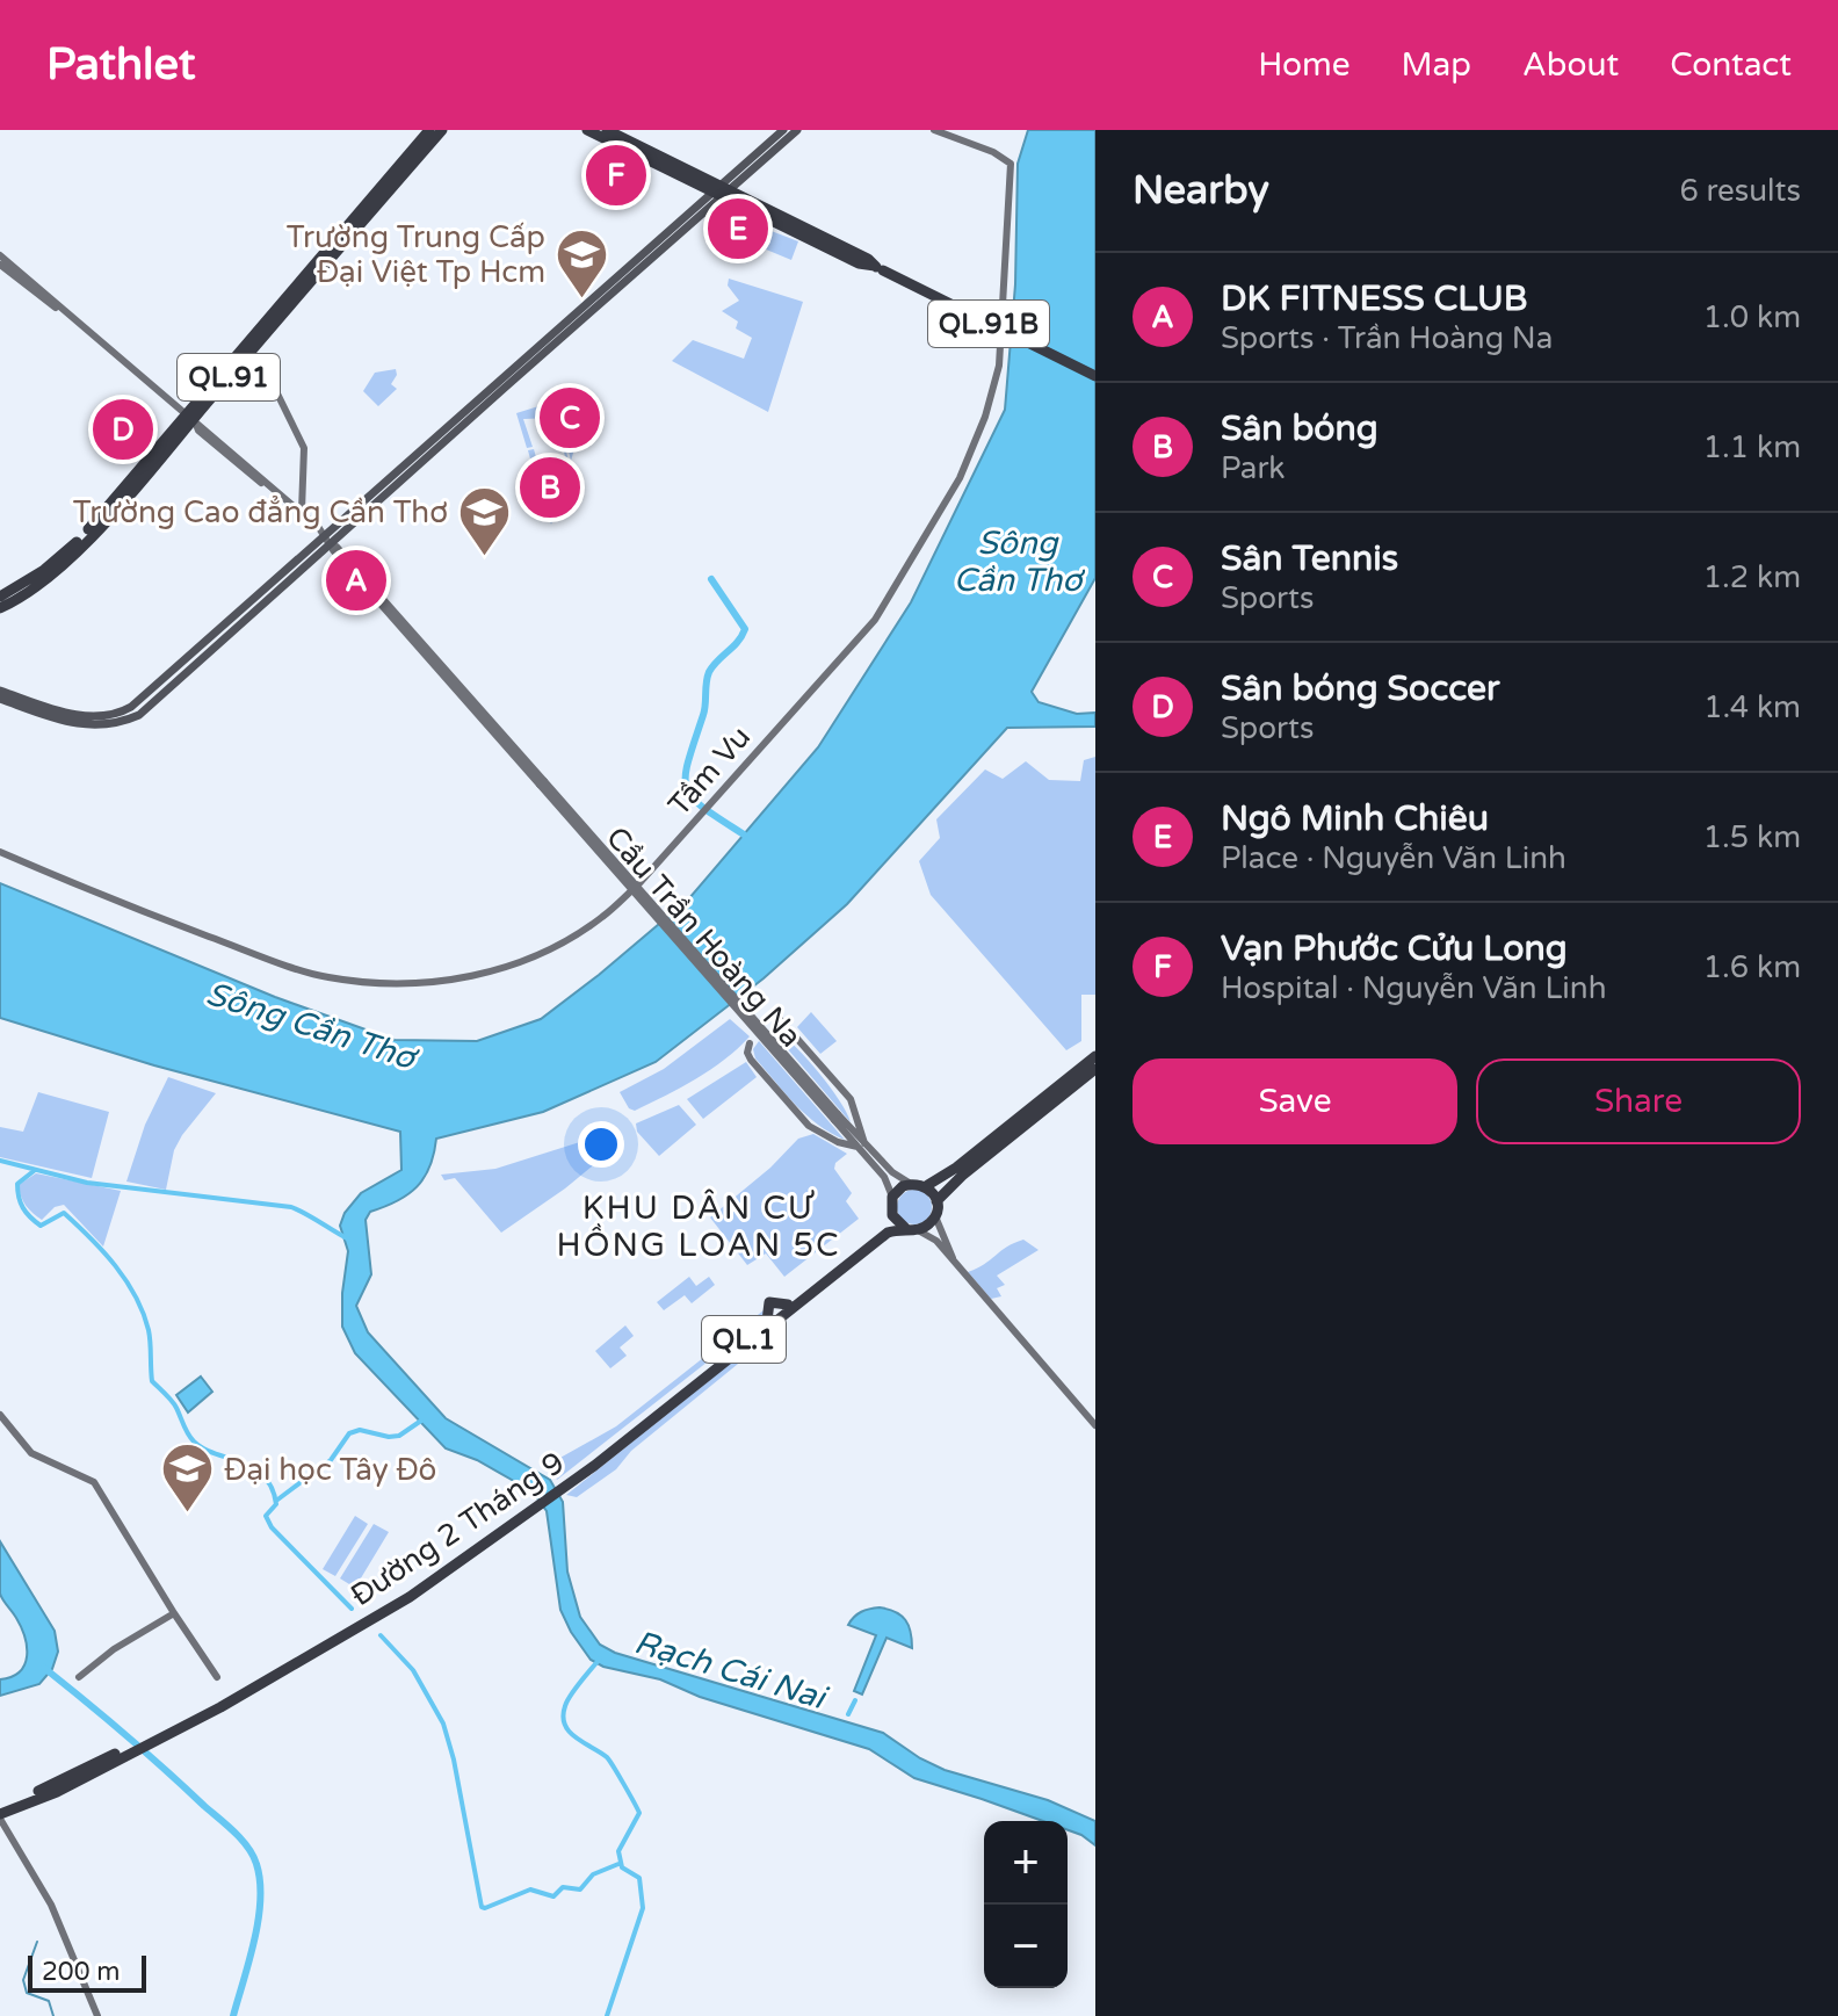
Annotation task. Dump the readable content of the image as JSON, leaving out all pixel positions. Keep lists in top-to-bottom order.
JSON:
{
  "streets": {
    "highway": [
      "QL.91B",
      "QL.91",
      "QL.1",
      "Đường 2 Tháng 9"
    ],
    "street": ["Tầm Vu", "Cầu Trần Hoàng Na"]
  },
  "districts": ["KHU DÂN CƯ HỒNG LOAN 5C"],
  "water": ["Sông Cần Thơ", "Rạch Cái Nai"],
  "places": {
    "school or university": ["Trường Trung Cấp Đại Việt Tp Hcm", "Trường Cao đẳng Cần Thơ", "Đại học Tây Đô"]
  },
  "scale_bar": "200 m",
  "page": {
    "header": "Pathlet",
    "nav": [
      "Home",
      "Map",
      "About",
      "Contact"
    ],
    "heading": ["Nearby", "6 results"],
    "pins": [
      "F",
      "E",
      "C",
      "D",
      "B",
      "A"
    ],
    "list": [
      {
        "mark": "A",
        "name": "DK FITNESS CLUB",
        "note": "Sports · Trần Hoàng Na",
        "value": "1.0 km"
      },
      {
        "mark": "B",
        "name": "Sân bóng",
        "note": "Park",
        "value": "1.1 km"
      },
      {
        "mark": "C",
        "name": "Sân Tennis",
        "note": "Sports",
        "value": "1.2 km"
      },
      {
        "mark": "D",
        "name": "Sân bóng Soccer",
        "note": "Sports",
        "value": "1.4 km"
      },
      {
        "mark": "E",
        "name": "Ngô Minh Chiêu",
        "note": "Place · Nguyễn Văn Linh",
        "value": "1.5 km"
      },
      {
        "mark": "F",
        "name": "Vạn Phước Cửu Long",
        "note": "Hospital · Nguyễn Văn Linh",
        "value": "1.6 km"
      }
    ],
    "buttons": ["Save", "Share"],
    "map_buttons": ["+", "−"],
    "scale": "200 m"
  }
}
